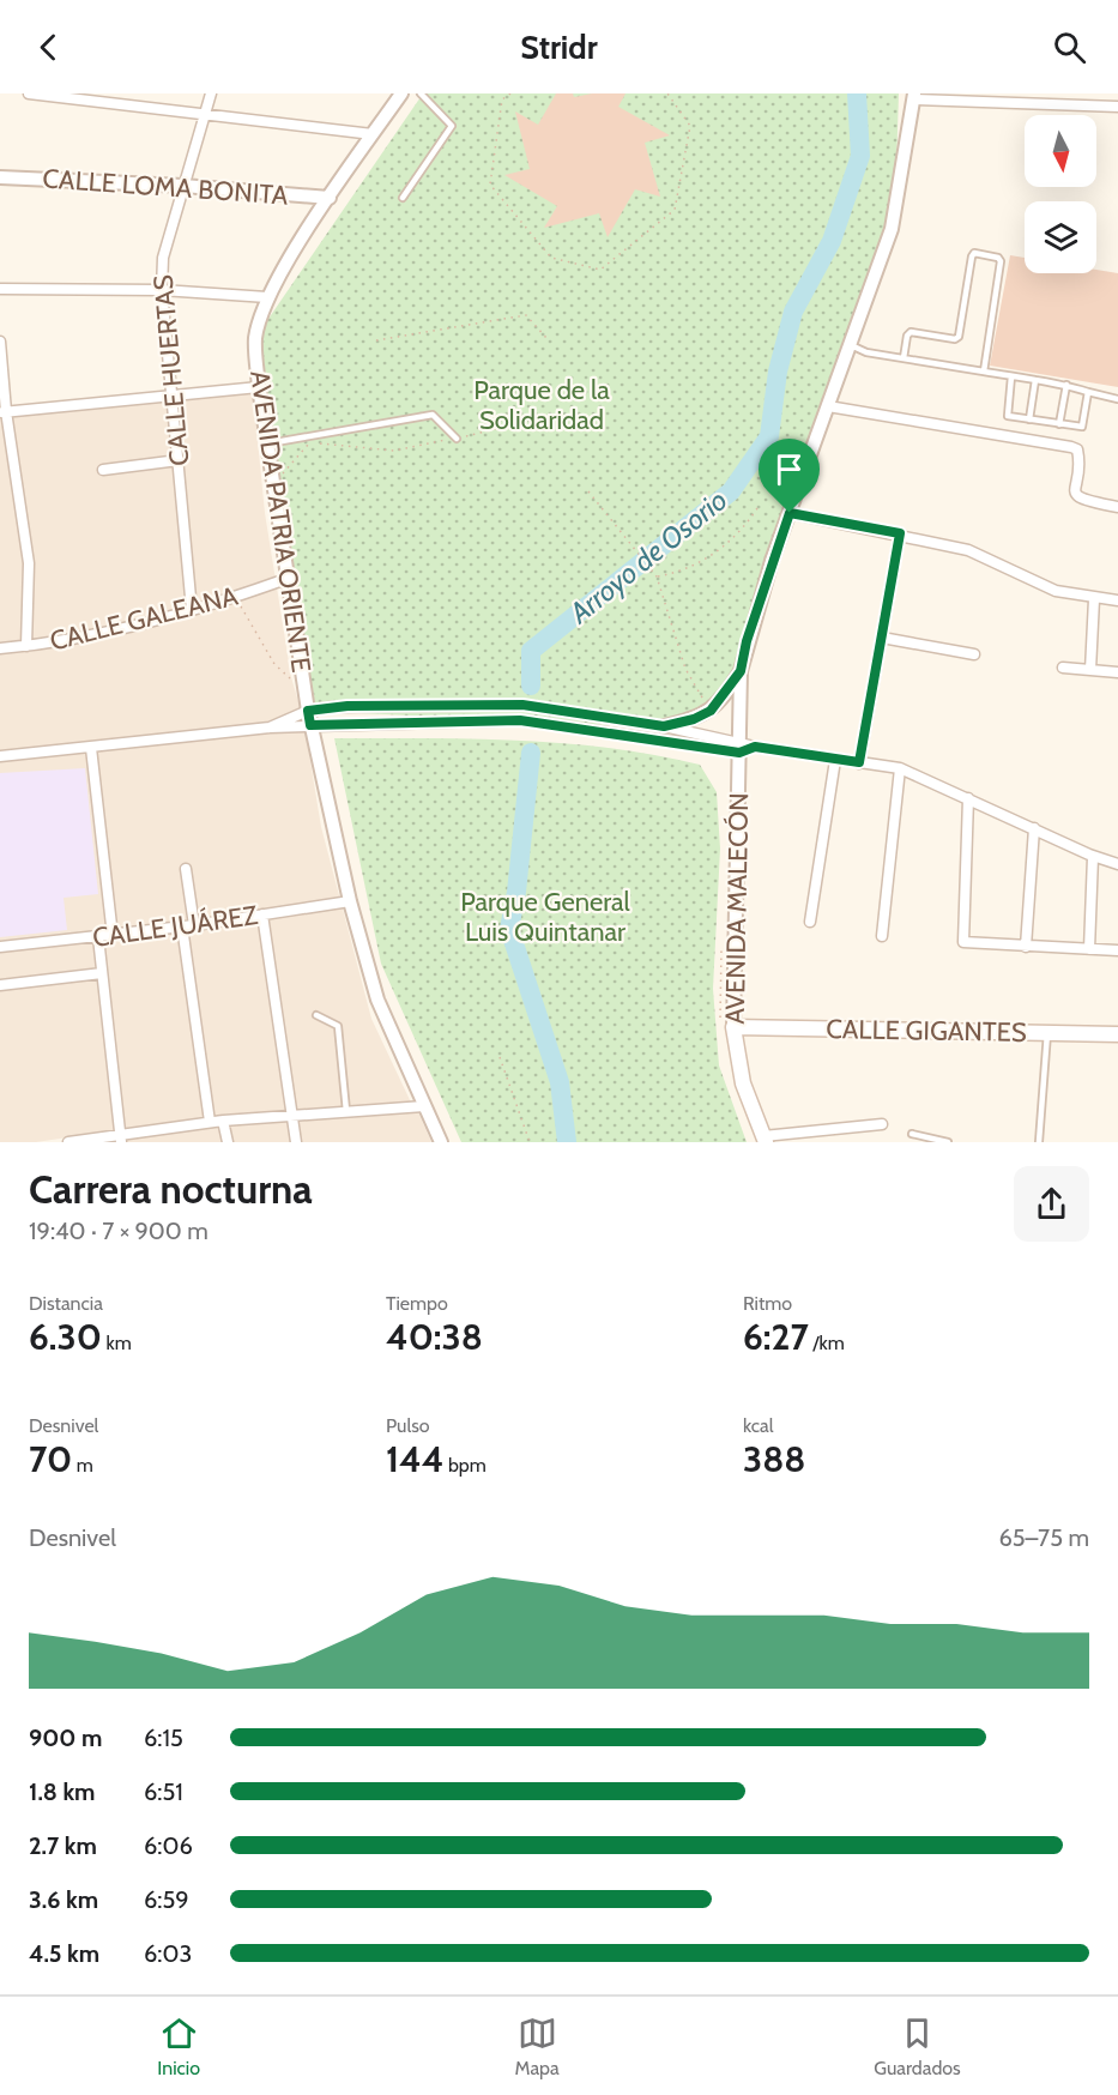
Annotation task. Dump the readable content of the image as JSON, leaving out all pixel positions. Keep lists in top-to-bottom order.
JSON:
{
  "streets": {
    "main road": ["AVENIDA MALECÓN", "CALLE GIGANTES"],
    "street": [
      "CALLE LOMA BONITA",
      "CALLE HUERTAS",
      "AVENIDA PATRIA ORIENTE",
      "CALLE GALEANA",
      "CALLE JUÁREZ"
    ]
  },
  "crossings": [
    ["CALLE LOMA BONITA", "CALLE HUERTAS"],
    ["CALLE LOMA BONITA", "AVENIDA PATRIA ORIENTE"],
    ["CALLE HUERTAS", "CALLE GALEANA"],
    ["AVENIDA PATRIA ORIENTE", "CALLE GALEANA"],
    ["AVENIDA PATRIA ORIENTE", "CALLE JUÁREZ"],
    ["AVENIDA MALECÓN", "CALLE GIGANTES"]
  ],
  "water": ["Arroyo de Osorio"],
  "parks": ["Parque de la Solidaridad", "Parque General Luis Quintanar"],
  "north": "bottom",
  "page": {
    "header": "Stridr",
    "heading": ["Carrera nocturna", "19:40 · 7 × 900 m"],
    "stats": [
      ["Distancia", "6.30 km"],
      ["Tiempo", "40:38"],
      ["Ritmo", "6:27 /km"],
      ["Desnivel", "70 m"],
      ["Pulso", "144 bpm"],
      ["kcal", "388"]
    ],
    "chart": ["Desnivel", "65–75 m"],
    "list": [
      {
        "name": "900 m",
        "note": "6:15"
      },
      {
        "name": "1.8 km",
        "note": "6:51"
      },
      {
        "name": "2.7 km",
        "note": "6:06"
      },
      {
        "name": "3.6 km",
        "note": "6:59"
      },
      {
        "name": "4.5 km",
        "note": "6:03"
      }
    ],
    "tabs": ["Inicio", "Mapa", "Guardados"]
  }
}
